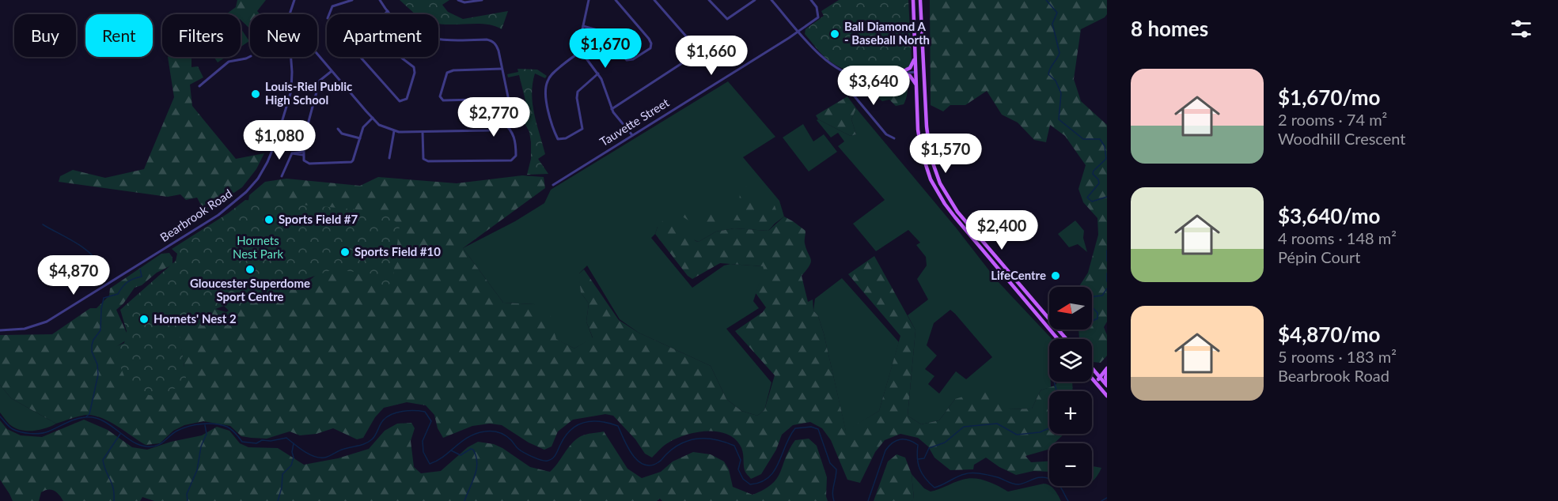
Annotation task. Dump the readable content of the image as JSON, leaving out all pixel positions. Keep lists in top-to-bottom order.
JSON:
{
  "streets": {
    "street": ["Tauvette Street", "Bearbrook Road"]
  },
  "parks": ["Hornets Nest Park"],
  "places": [
    "Ball Diamond A - Baseball North",
    "Louis-Riel Public High School",
    "Sports Field #7",
    "Sports Field #10",
    "Gloucester Superdome Sport Centre",
    "LifeCentre",
    "Hornets' Nest 2"
  ],
  "north": "left",
  "page": {
    "heading": "8 homes",
    "chip": [
      "Buy",
      "Rent",
      "Filters",
      "New",
      "Apartment"
    ],
    "price": [
      "$1,670",
      "$1,660",
      "$3,640",
      "$2,770",
      "$1,080",
      "$1,570",
      "$2,400",
      "$4,870"
    ],
    "list": [
      {
        "name": "$1,670/mo",
        "note": "2 rooms · 74 m² · Woodhill Crescent"
      },
      {
        "name": "$3,640/mo",
        "note": "4 rooms · 148 m² · Pépin Court"
      },
      {
        "name": "$4,870/mo",
        "note": "5 rooms · 183 m² · Bearbrook Road"
      }
    ],
    "map_buttons": ["+", "−"]
  }
}
